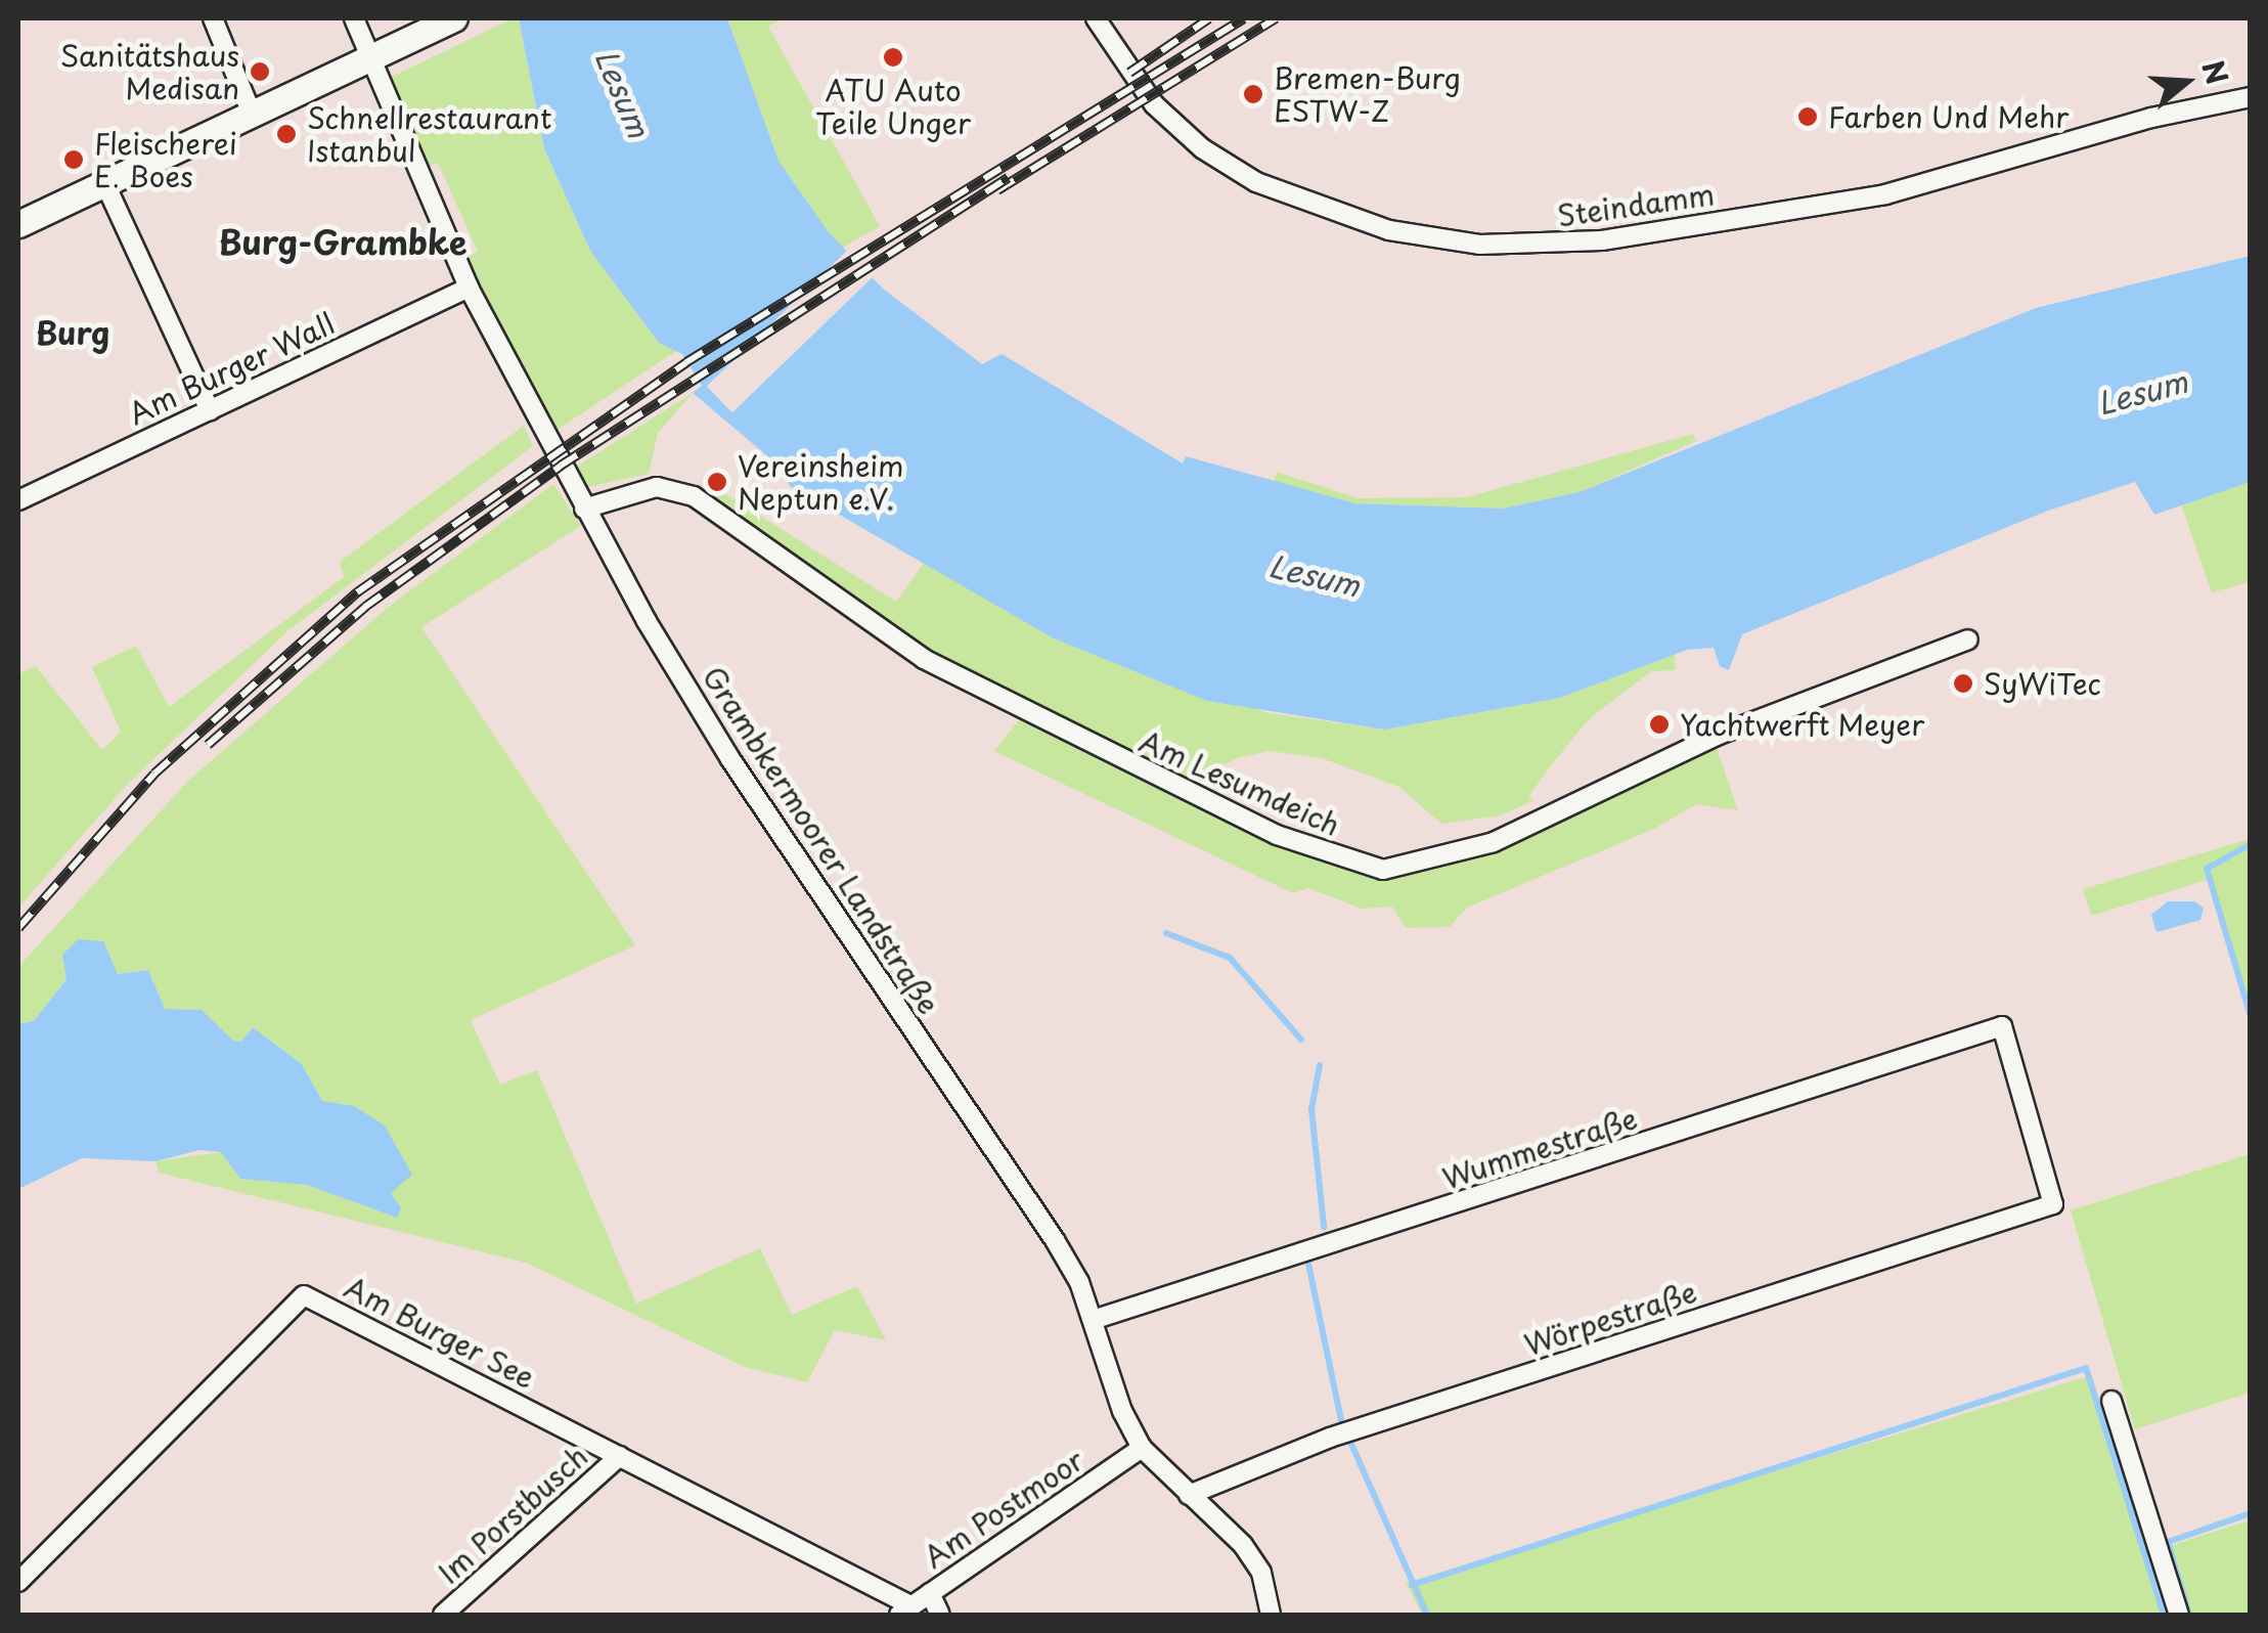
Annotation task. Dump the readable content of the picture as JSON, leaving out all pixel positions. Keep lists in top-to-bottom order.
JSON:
{
  "streets": {
    "street": [
      "Steindamm",
      "Am Burger Wall",
      "Am Lesumdeich",
      "Grambkermoorer Landstraße",
      "Wummestraße",
      "Wörpestraße",
      "Am Burger See",
      "Am Postmoor",
      "Im Porstbusch"
    ]
  },
  "crossings": [
    ["Am Burger Wall", "Grambkermoorer Landstraße"],
    ["Am Lesumdeich", "Grambkermoorer Landstraße"],
    ["Grambkermoorer Landstraße", "Wummestraße"],
    ["Grambkermoorer Landstraße", "Wörpestraße"],
    ["Grambkermoorer Landstraße", "Am Postmoor"],
    ["Wummestraße", "Wörpestraße"],
    ["Am Burger See", "Am Postmoor"],
    ["Am Burger See", "Im Porstbusch"]
  ],
  "districts": ["Burg-Grambke", "Burg"],
  "water": ["Lesum"],
  "places": [
    "ATU Auto Teile Unger",
    "Sanitätshaus Medisan",
    "Bremen-Burg ESTW-Z",
    "Farben Und Mehr",
    "Schnellrestaurant Istanbul",
    "Fleischerei E. Boes",
    "Vereinsheim Neptun e.V.",
    "SyWiTec",
    "Yachtwerft Meyer"
  ],
  "north": "right"
}
